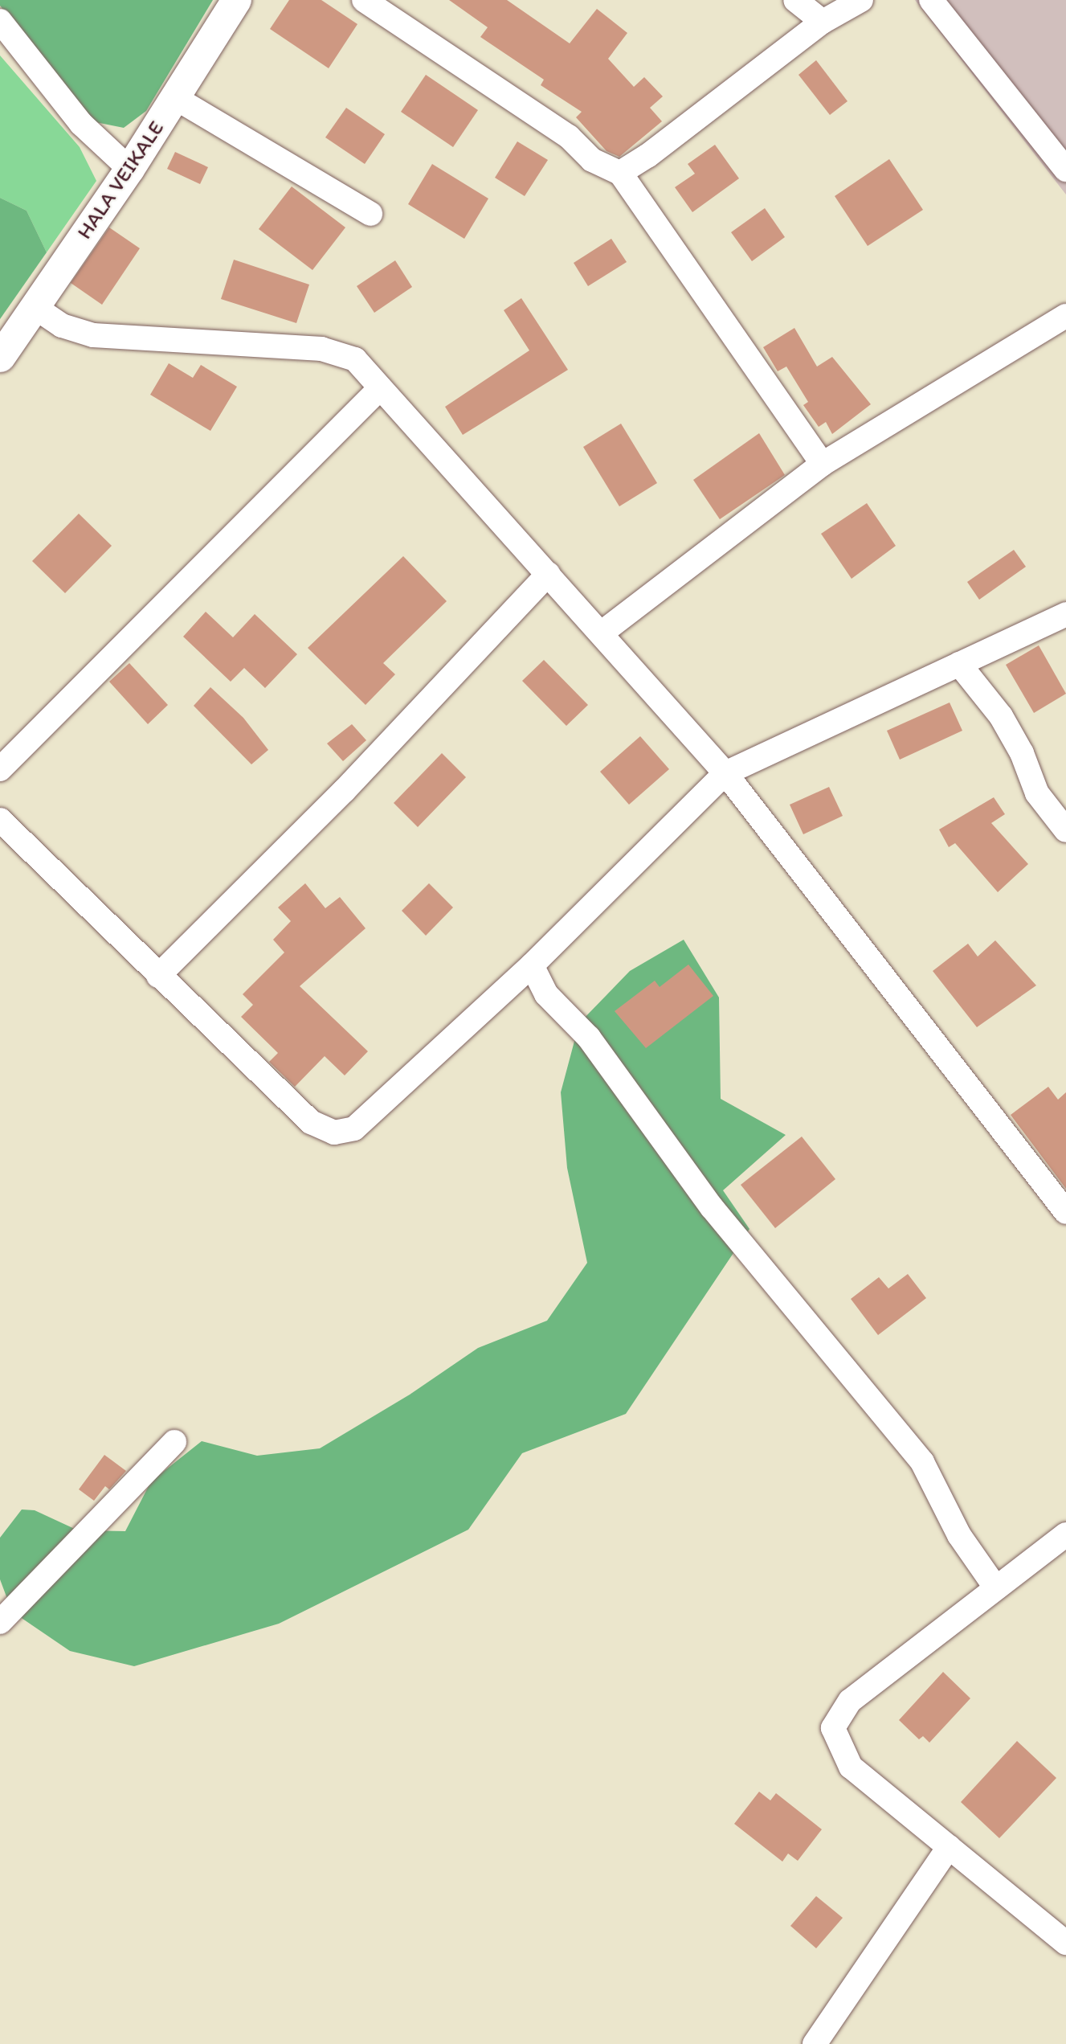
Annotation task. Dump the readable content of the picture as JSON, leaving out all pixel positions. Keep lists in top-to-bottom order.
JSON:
{
  "streets": {
    "street": ["HALA VEIKALE"]
  }
}
